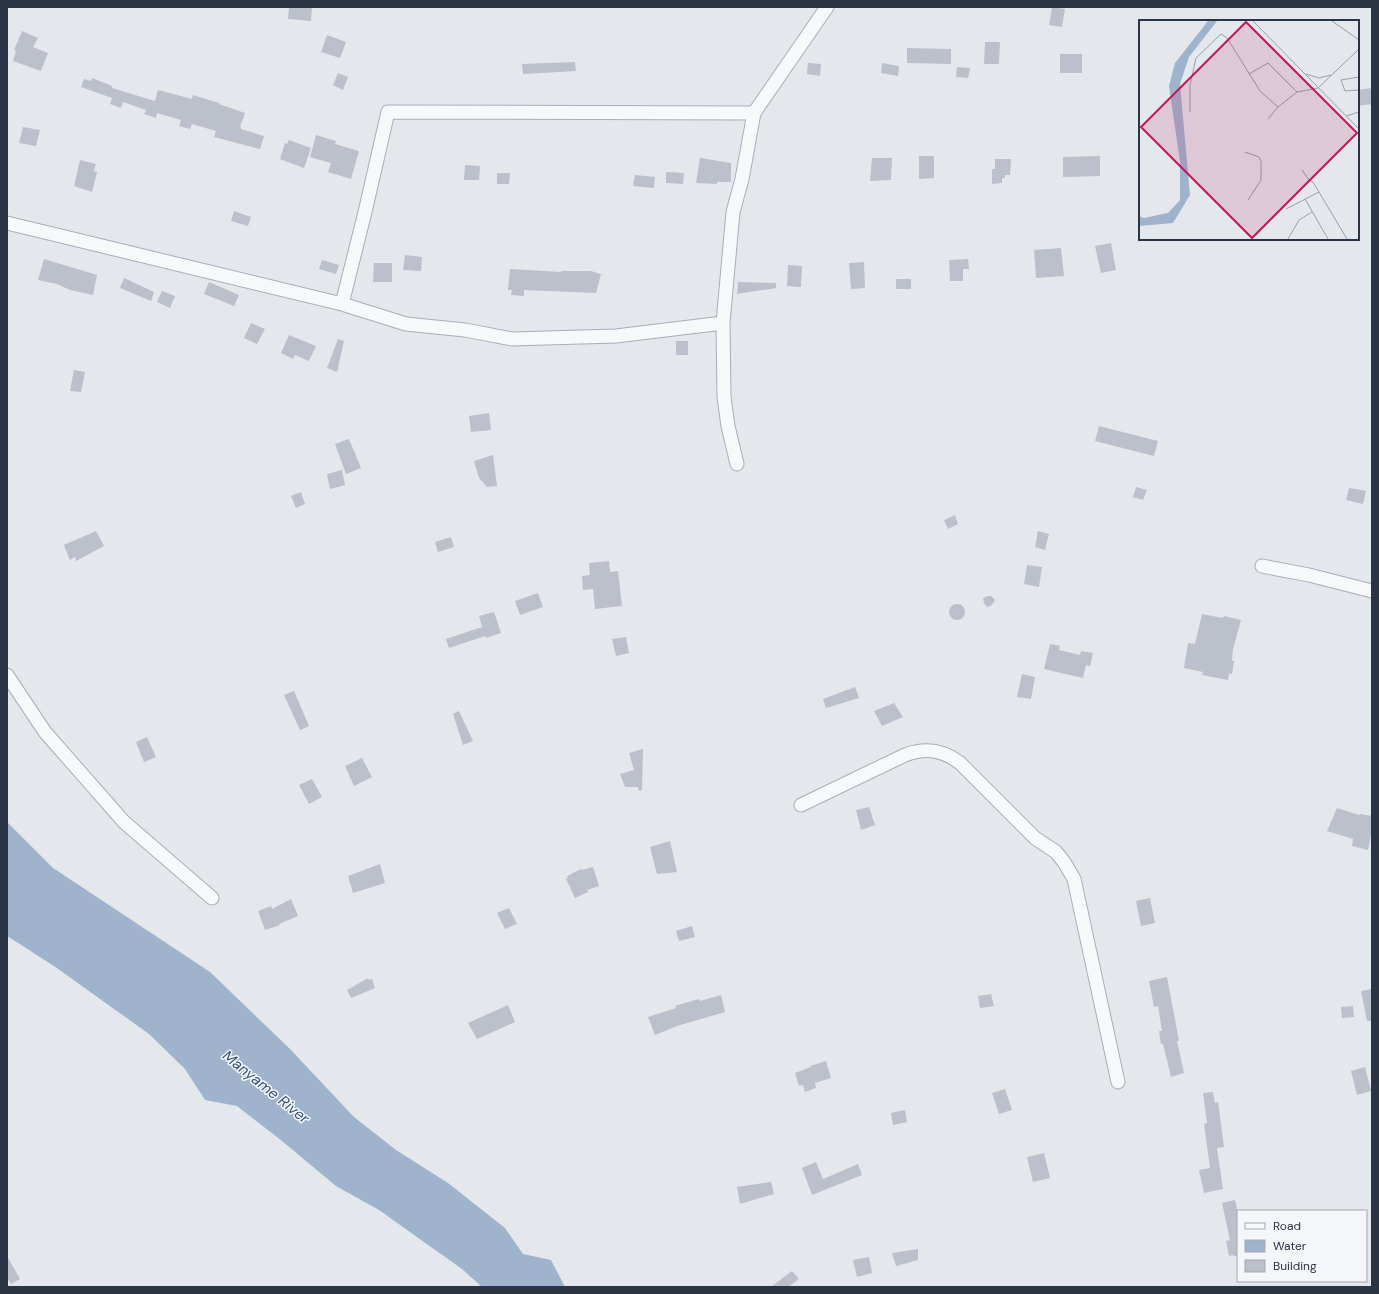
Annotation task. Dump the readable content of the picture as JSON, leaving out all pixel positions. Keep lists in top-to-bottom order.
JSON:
{
  "water": ["Manyame River"],
  "legend": ["Road", "Water", "Building"]
}
